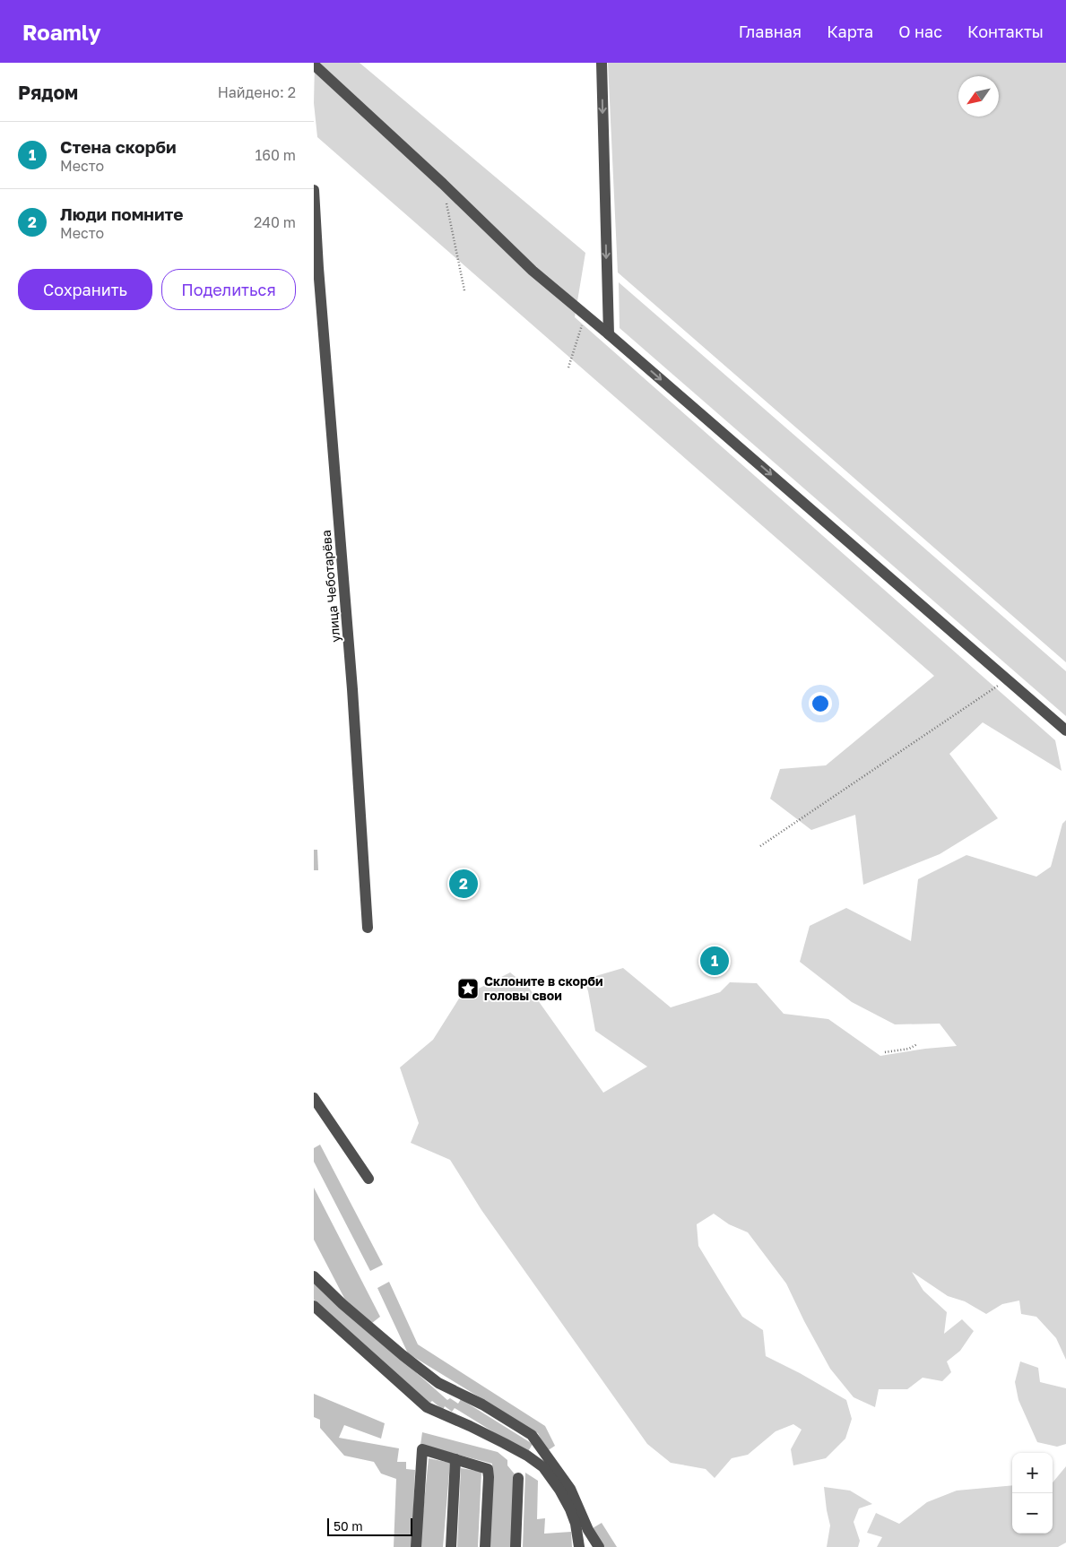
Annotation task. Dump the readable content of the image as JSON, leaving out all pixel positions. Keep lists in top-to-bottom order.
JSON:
{
  "streets": {
    "street": ["улица Чеботарёва"]
  },
  "places": {
    "place": ["Склоните в скорби головы свои"]
  },
  "scale_bar": "50 m",
  "north": "bottom left",
  "page": {
    "header": "Roamly",
    "nav": [
      "Главная",
      "Карта",
      "О нас",
      "Контакты"
    ],
    "heading": ["Рядом", "Найдено: 2"],
    "list": [
      {
        "mark": "1",
        "name": "Стена скорби",
        "note": "Место",
        "value": "160 m"
      },
      {
        "mark": "2",
        "name": "Люди помните",
        "note": "Место",
        "value": "240 m"
      }
    ],
    "buttons": ["Сохранить", "Поделиться"],
    "pins": ["2", "1"],
    "map_buttons": ["+", "−"],
    "scale": "50 m"
  }
}
